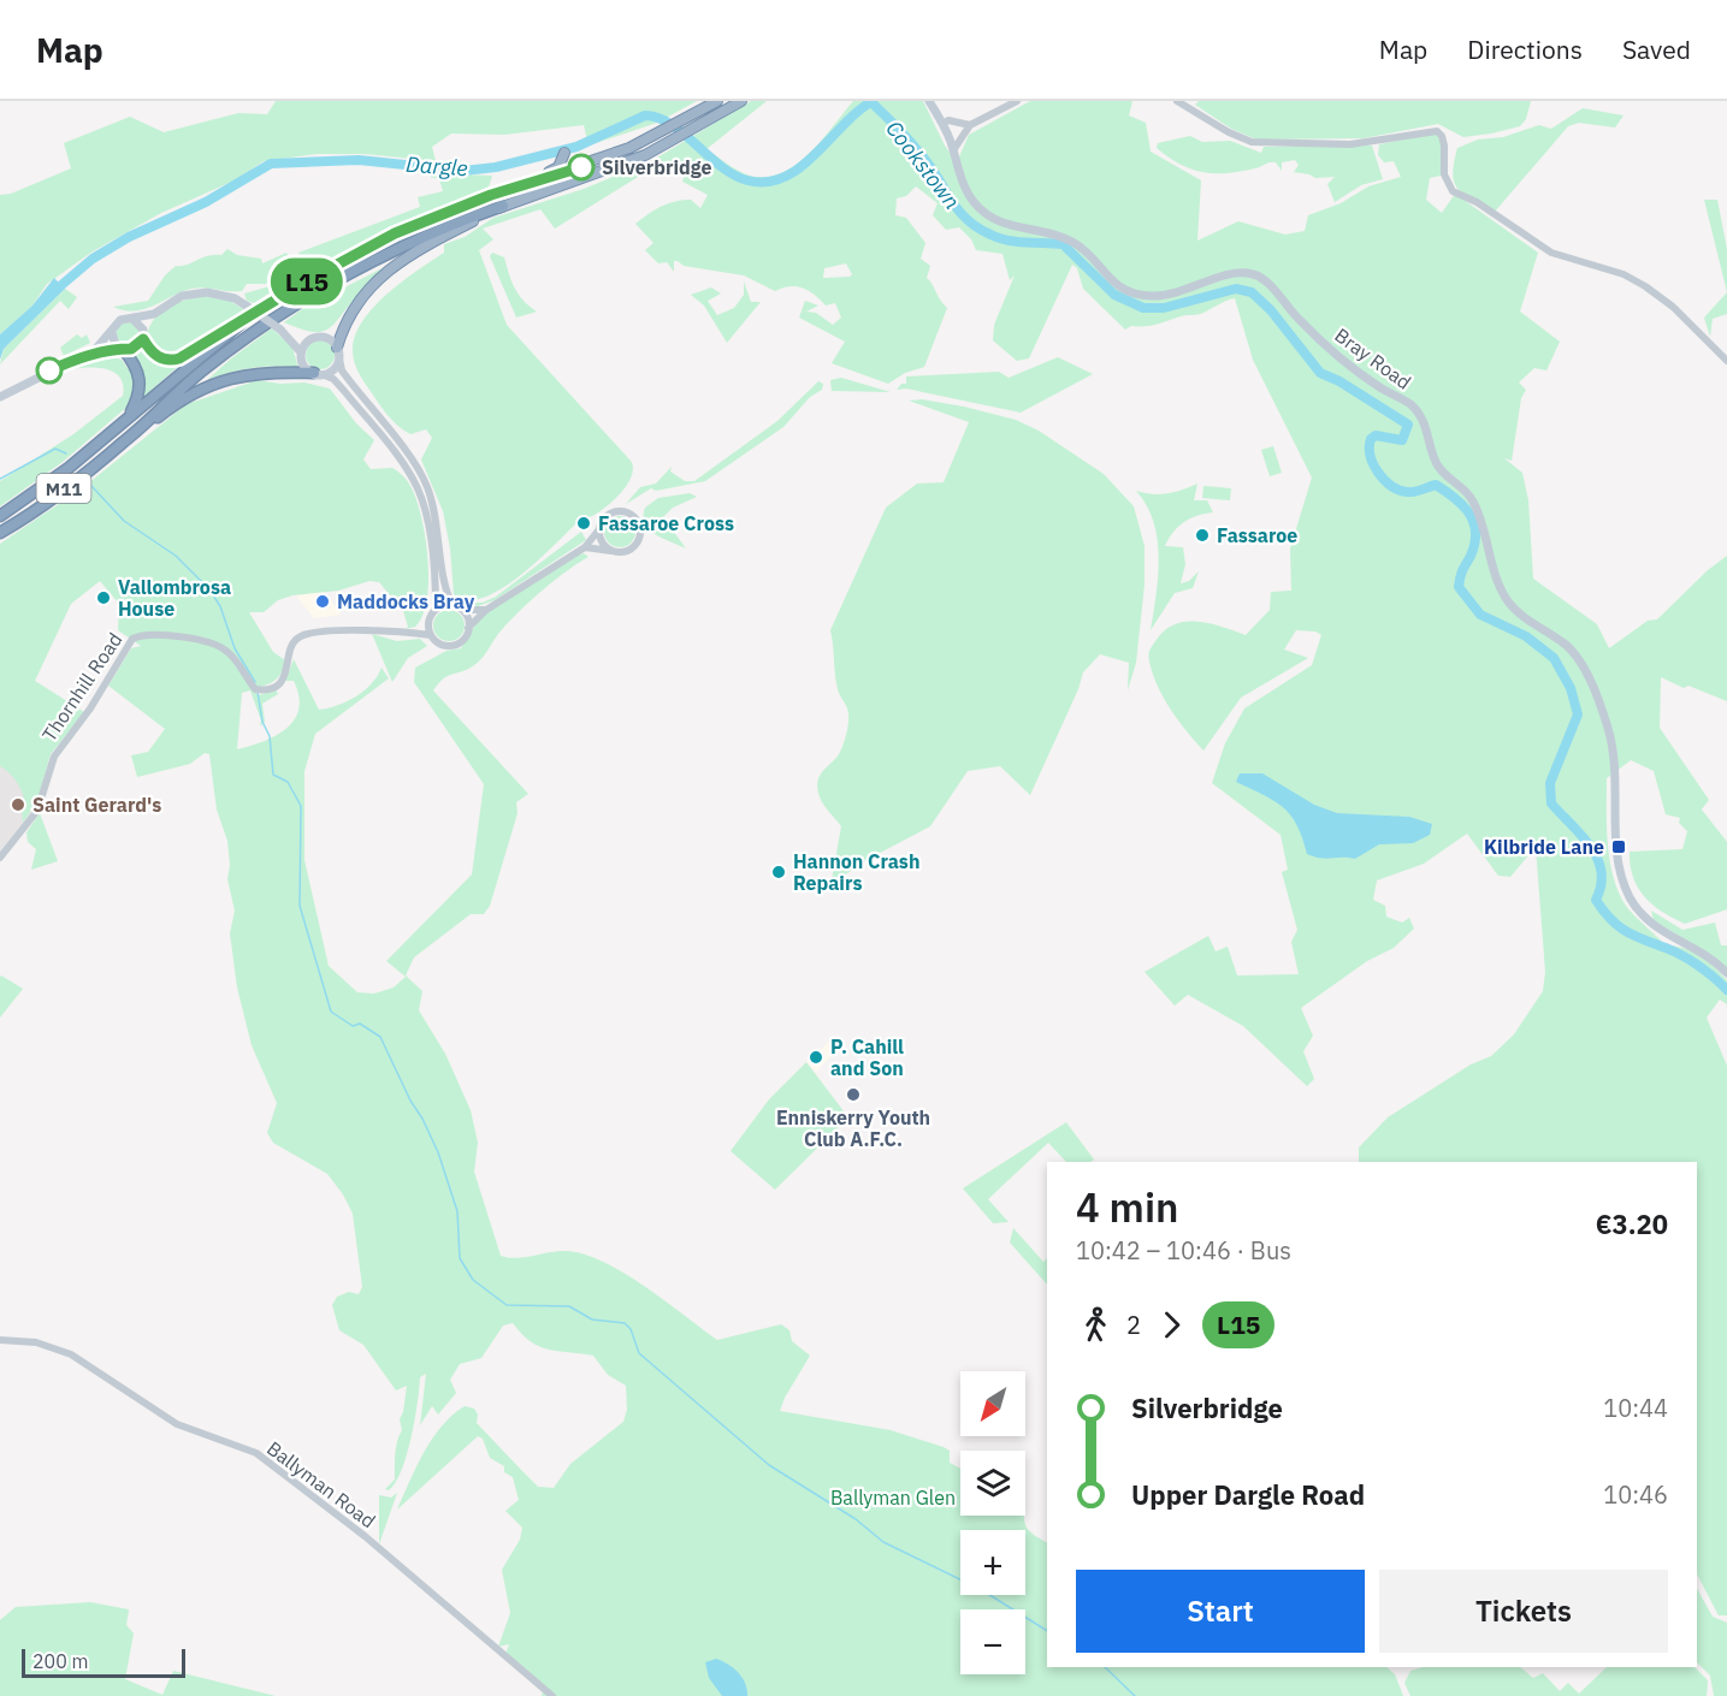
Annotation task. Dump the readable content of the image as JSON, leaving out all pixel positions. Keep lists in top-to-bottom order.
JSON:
{
  "streets": {
    "highway": ["M11"],
    "main road": ["Bray Road"],
    "street": ["Thornhill Road", "Ballyman Road"]
  },
  "water": ["Cookstown", "Dargle"],
  "parks": ["Ballyman Glen"],
  "places": {
    "other": [
      "Silverbridge",
      "Fassaroe Cross",
      "Fassaroe",
      "Vallombrosa House",
      "Maddocks Bray",
      "Saint Gerard's",
      "Hannon Crash Repairs",
      "P. Cahill and Son",
      "Enniskerry Youth Club A.F.C."
    ],
    "transit": ["Kilbride Lane"]
  },
  "lines": ["bus line L15"],
  "scale_bar": "200 m",
  "north": "bottom left",
  "page": {
    "header": "Map",
    "nav": ["Map", "Directions", "Saved"],
    "on_map": "L15",
    "heading": ["4 min", "10:42 – 10:46 · Bus", "€3.20"],
    "legs": ["2", "L15"],
    "list": [
      {
        "name": "Silverbridge",
        "value": "10:44"
      },
      {
        "name": "Upper Dargle Road",
        "value": "10:46"
      }
    ],
    "map_buttons": ["+", "−"],
    "buttons": ["Start", "Tickets"],
    "scale": "200 m"
  }
}
